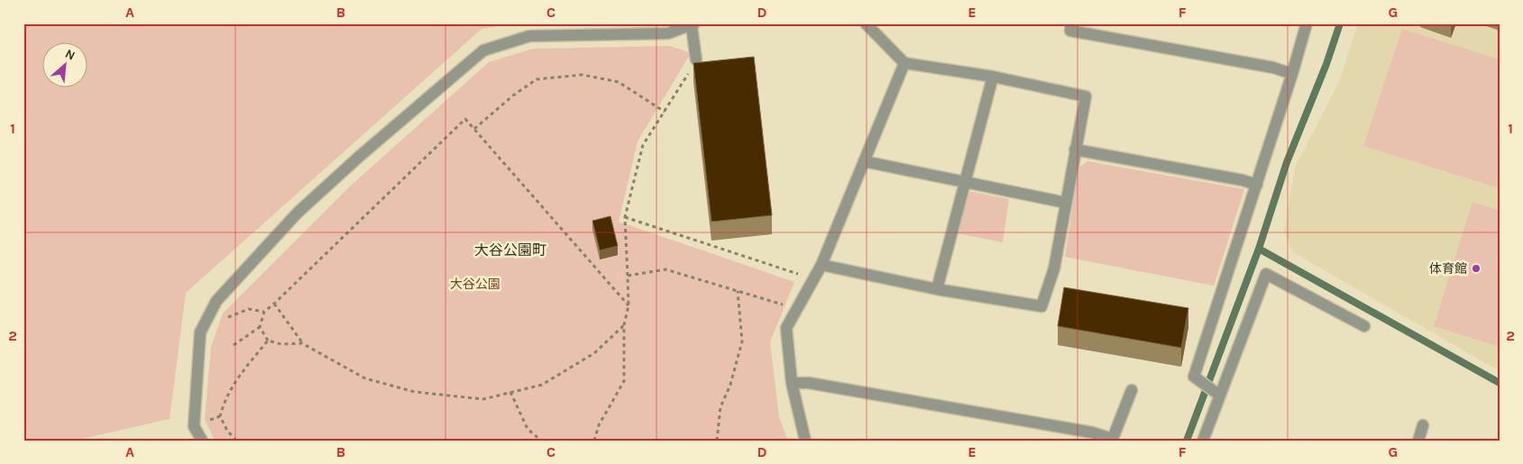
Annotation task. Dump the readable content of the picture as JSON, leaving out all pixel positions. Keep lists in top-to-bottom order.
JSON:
{
  "districts": ["大谷公園町"],
  "parks": ["大谷公園"],
  "places": ["体育館"],
  "north": "top right",
  "grid": {
    "columns": [
      "A",
      "B",
      "C",
      "D",
      "E",
      "F",
      "G"
    ],
    "rows": ["1", "2"]
  }
}
